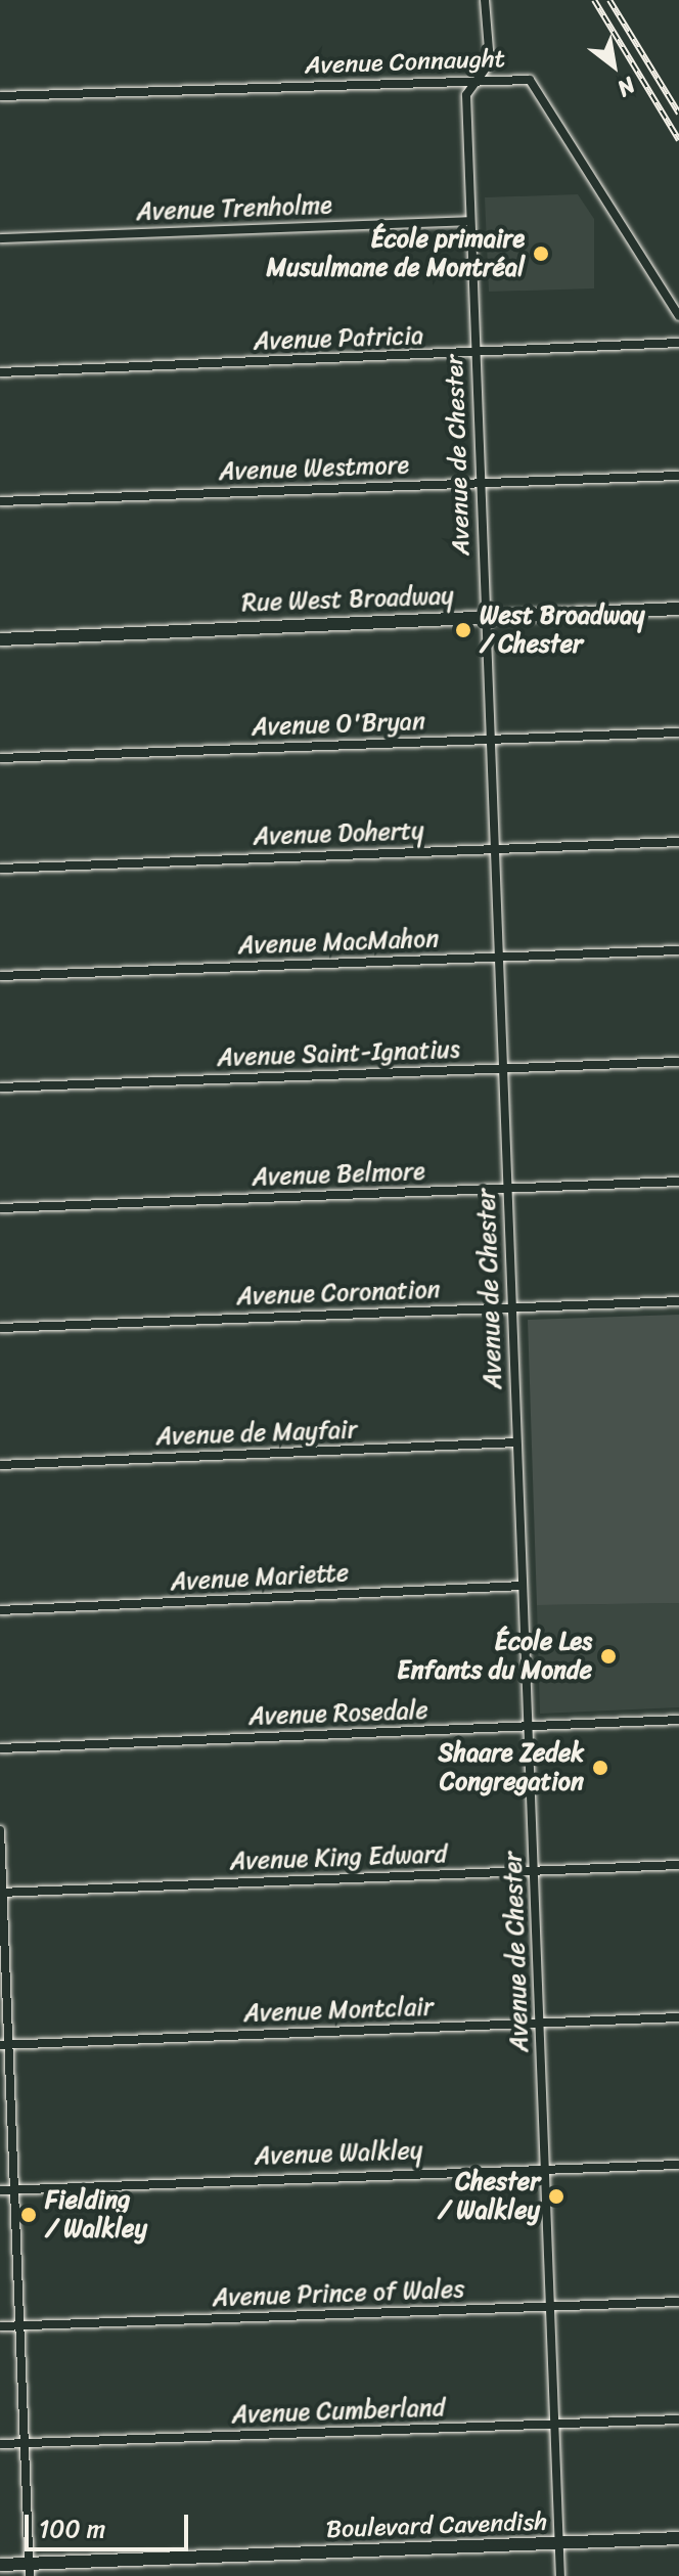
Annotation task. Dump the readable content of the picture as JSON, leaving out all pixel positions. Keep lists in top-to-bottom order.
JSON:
{
  "streets": {
    "street": [
      "Avenue Connaught",
      "Avenue Trenholme",
      "Avenue Patricia",
      "Avenue de Chester",
      "Avenue Westmore",
      "Rue West Broadway",
      "Avenue O'Bryan",
      "Avenue Doherty",
      "Avenue MacMahon",
      "Avenue Saint-Ignatius",
      "Avenue Belmore",
      "Avenue Coronation",
      "Avenue de Mayfair",
      "Avenue Mariette",
      "Avenue Rosedale",
      "Avenue King Edward",
      "Avenue Montclair",
      "Avenue Walkley",
      "Avenue Prince of Wales",
      "Avenue Cumberland",
      "Boulevard Cavendish"
    ]
  },
  "crossings": [
    ["Avenue Connaught", "Avenue de Chester"],
    ["Avenue Trenholme", "Avenue de Chester"],
    ["Avenue Patricia", "Avenue de Chester"],
    ["Avenue de Chester", "Avenue Westmore"],
    ["Avenue de Chester", "Rue West Broadway"],
    ["Avenue de Chester", "Avenue O'Bryan"],
    ["Avenue de Chester", "Avenue Doherty"],
    ["Avenue de Chester", "Avenue MacMahon"],
    ["Avenue de Chester", "Avenue Saint-Ignatius"],
    ["Avenue de Chester", "Avenue Belmore"],
    ["Avenue de Chester", "Avenue Coronation"],
    ["Avenue de Chester", "Avenue de Mayfair"],
    ["Avenue de Chester", "Avenue Mariette"],
    ["Avenue de Chester", "Avenue Rosedale"],
    ["Avenue de Chester", "Avenue King Edward"],
    ["Avenue de Chester", "Avenue Montclair"],
    ["Avenue de Chester", "Avenue Walkley"],
    ["Avenue de Chester", "Avenue Prince of Wales"],
    ["Avenue de Chester", "Avenue Cumberland"],
    ["Avenue de Chester", "Boulevard Cavendish"]
  ],
  "places": [
    "École primaire Musulmane de Montréal",
    "West Broadway / Chester",
    "École Les Enfants du Monde",
    "Shaare Zedek Congregation",
    "Chester / Walkley",
    "Fielding / Walkley"
  ],
  "scale_bar": "100 m",
  "north": "bottom right"
}
